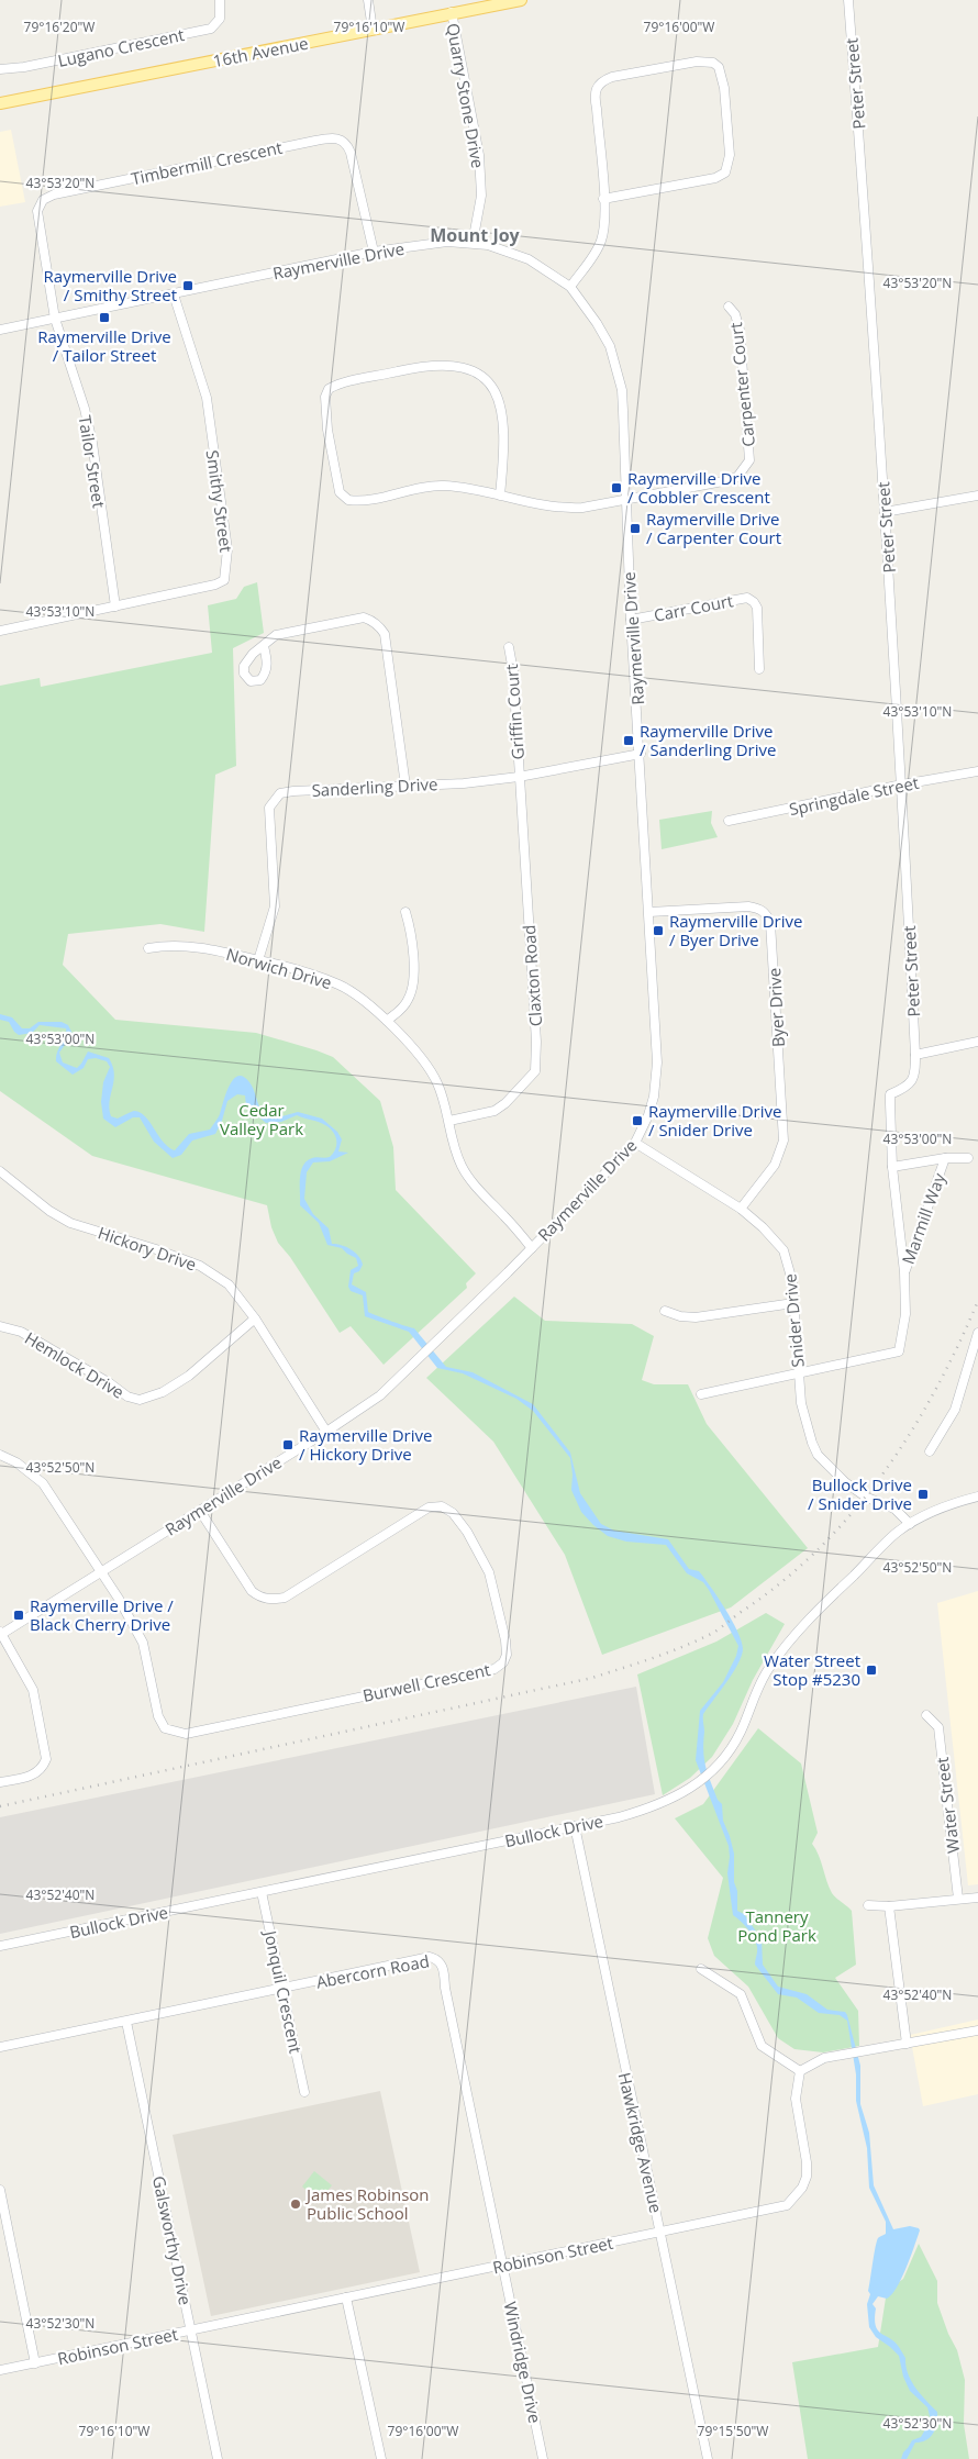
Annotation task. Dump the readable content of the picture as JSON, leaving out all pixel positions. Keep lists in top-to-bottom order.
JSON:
{
  "streets": {
    "main road": ["16th Avenue"],
    "street": [
      "Lugano Crescent",
      "Peter Street",
      "Quarry Stone Drive",
      "Timbermill Crescent",
      "Raymerville Drive",
      "Carpenter Court",
      "Tailor Street",
      "Smithy Street",
      "Carr Court",
      "Griffin Court",
      "Sanderling Drive",
      "Springdale Street",
      "Norwich Drive",
      "Claxton Road",
      "Byer Drive",
      "Marmill Way",
      "Hickory Drive",
      "Snider Drive",
      "Hemlock Drive",
      "Burwell Crescent",
      "Water Street",
      "Bullock Drive",
      "Abercorn Road",
      "Jonquil Crescent",
      "Hawkridge Avenue",
      "Galsworthy Drive",
      "Robinson Street",
      "Windridge Drive"
    ]
  },
  "crossings": [
    ["16th Avenue", "Quarry Stone Drive"],
    ["Peter Street", "Springdale Street"],
    ["Peter Street", "Marmill Way"],
    ["Quarry Stone Drive", "Raymerville Drive"],
    ["Timbermill Crescent", "Raymerville Drive"],
    ["Timbermill Crescent", "Tailor Street"],
    ["Raymerville Drive", "Carpenter Court"],
    ["Raymerville Drive", "Tailor Street"],
    ["Raymerville Drive", "Smithy Street"],
    ["Raymerville Drive", "Carr Court"],
    ["Raymerville Drive", "Sanderling Drive"],
    ["Raymerville Drive", "Norwich Drive"],
    ["Raymerville Drive", "Byer Drive"],
    ["Raymerville Drive", "Hickory Drive"],
    ["Raymerville Drive", "Snider Drive"],
    ["Raymerville Drive", "Burwell Crescent"],
    ["Tailor Street", "Smithy Street"],
    ["Griffin Court", "Sanderling Drive"],
    ["Griffin Court", "Claxton Road"],
    ["Sanderling Drive", "Norwich Drive"],
    ["Sanderling Drive", "Claxton Road"],
    ["Norwich Drive", "Claxton Road"],
    ["Byer Drive", "Snider Drive"],
    ["Hickory Drive", "Hemlock Drive"],
    ["Snider Drive", "Bullock Drive"],
    ["Bullock Drive", "Jonquil Crescent"],
    ["Bullock Drive", "Hawkridge Avenue"],
    ["Abercorn Road", "Jonquil Crescent"],
    ["Abercorn Road", "Galsworthy Drive"],
    ["Abercorn Road", "Robinson Street"],
    ["Abercorn Road", "Windridge Drive"],
    ["Hawkridge Avenue", "Robinson Street"],
    ["Galsworthy Drive", "Robinson Street"],
    ["Robinson Street", "Windridge Drive"]
  ],
  "districts": ["Mount Joy"],
  "parks": ["Cedar Valley Park", "Tannery Pond Park"],
  "places": {
    "transit": [
      "Raymerville Drive / Smithy Street",
      "Raymerville Drive / Tailor Street",
      "Raymerville Drive / Cobbler Crescent",
      "Raymerville Drive / Carpenter Court",
      "Raymerville Drive / Sanderling Drive",
      "Raymerville Drive / Byer Drive",
      "Raymerville Drive / Snider Drive",
      "Raymerville Drive / Hickory Drive",
      "Bullock Drive / Snider Drive",
      "Raymerville Drive / Black Cherry Drive",
      "Water Street Stop #5230"
    ],
    "other": ["James Robinson Public School"]
  },
  "coordinates": [
    "79°16'20\"W",
    "79°16'10\"W",
    "79°16'00\"W",
    "43°53'20\"N",
    "43°53'10\"N",
    "43°53'00\"N",
    "43°52'50\"N",
    "43°52'40\"N",
    "43°52'30\"N",
    "79°15'50\"W"
  ]
}
